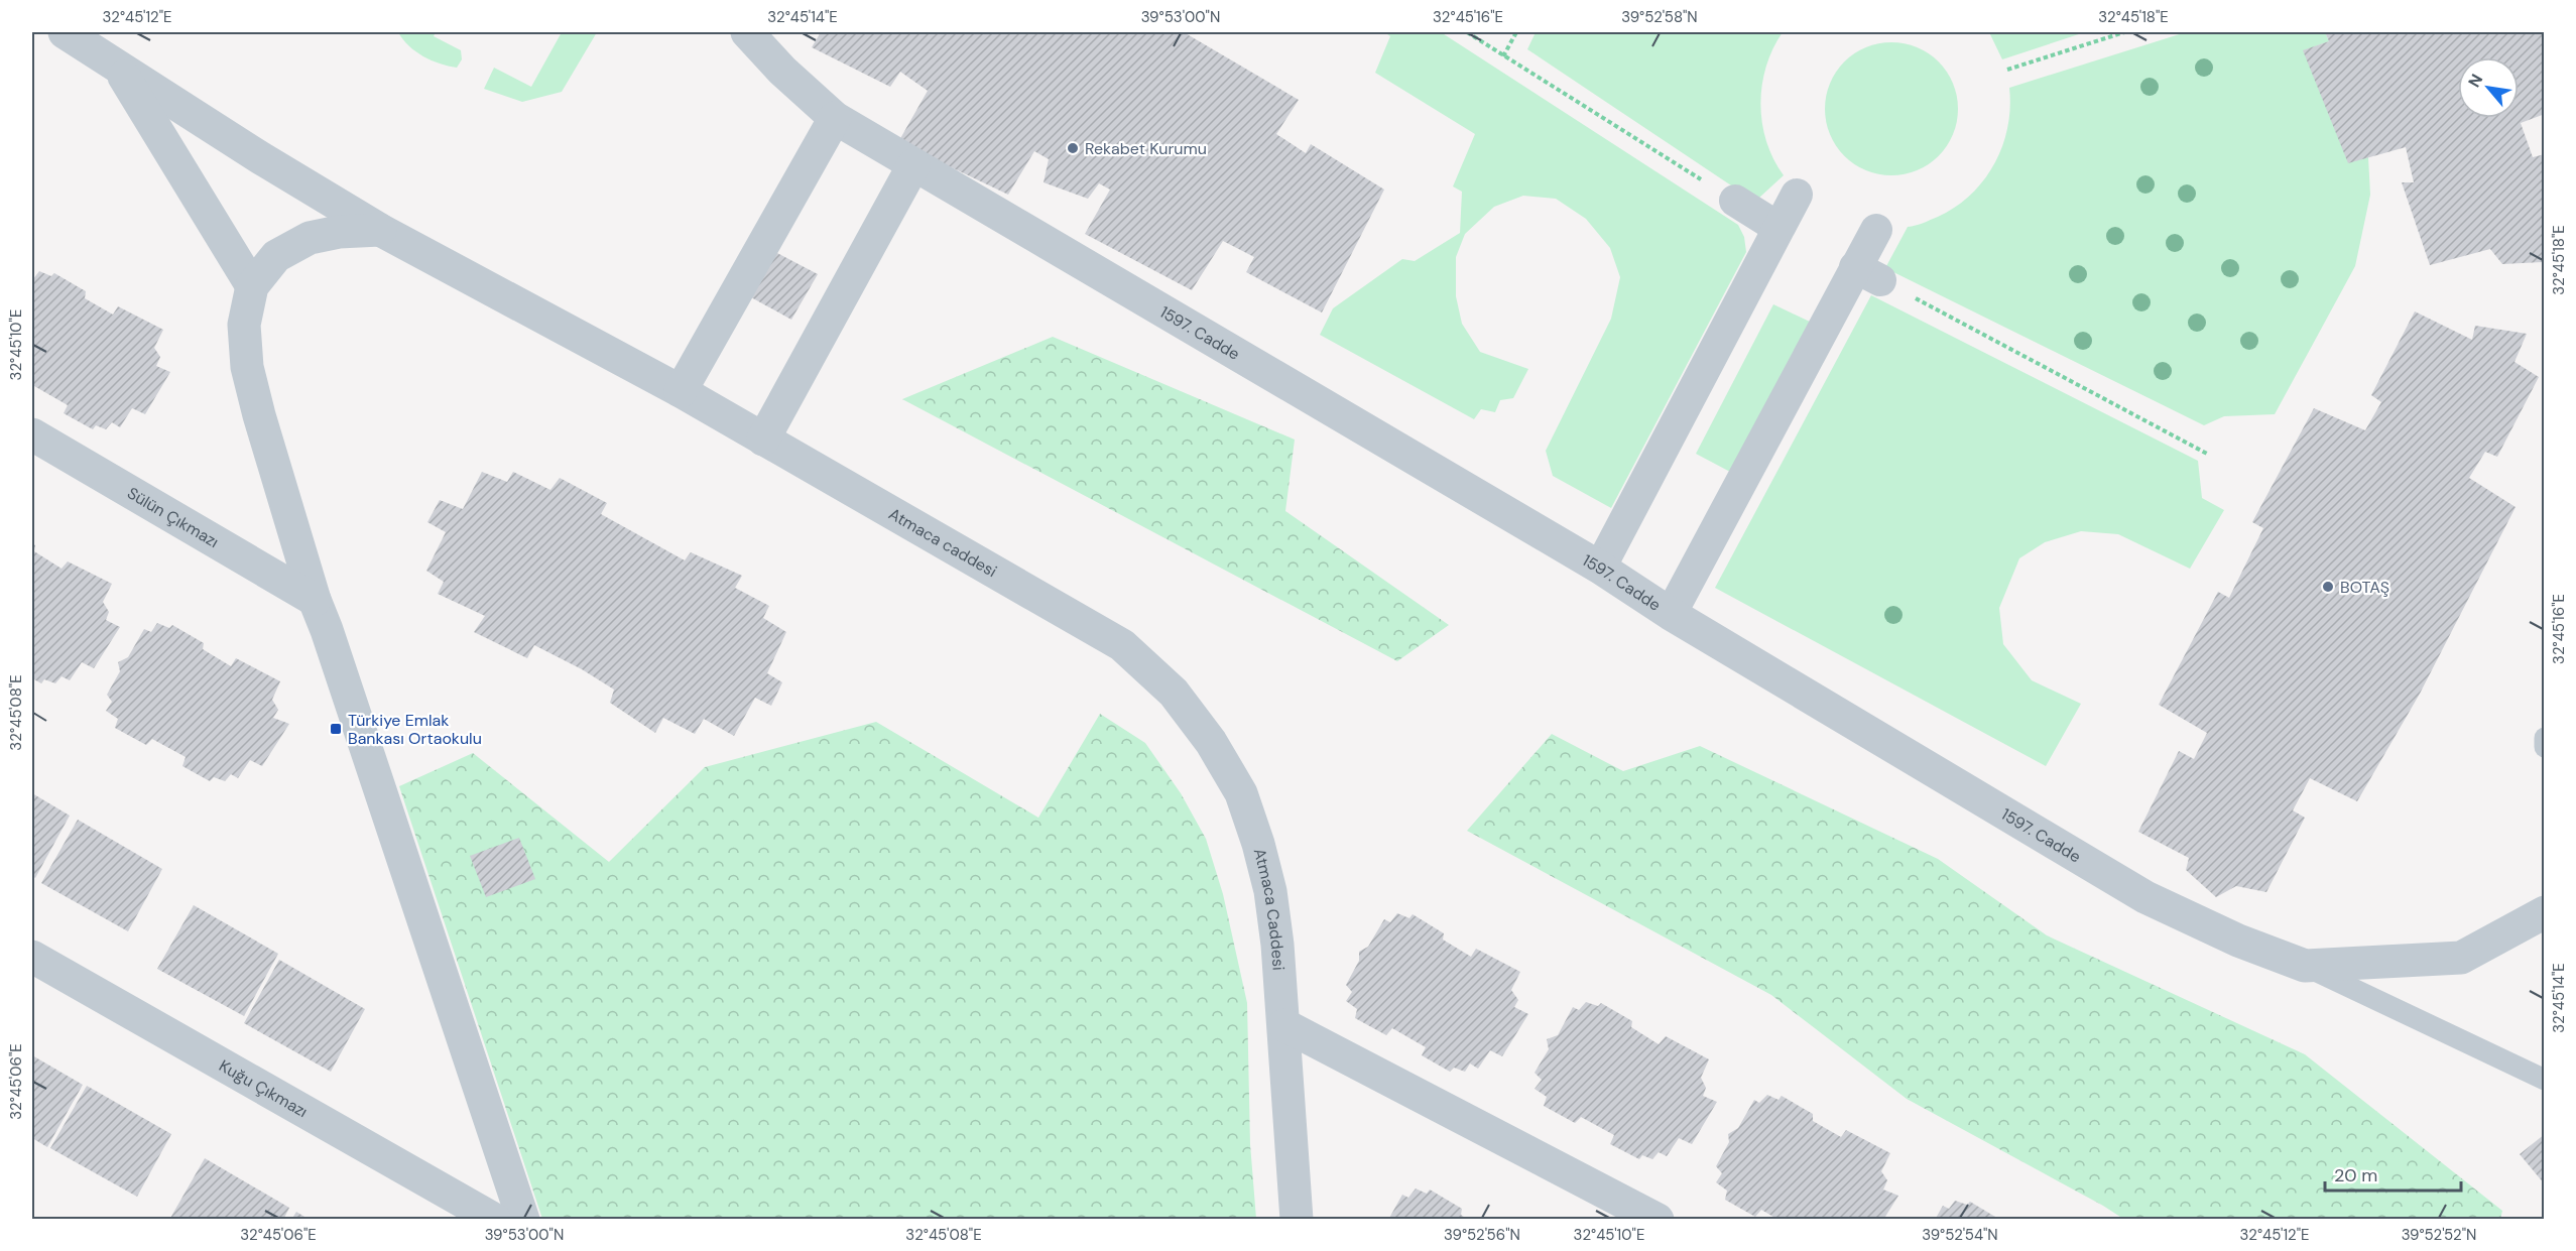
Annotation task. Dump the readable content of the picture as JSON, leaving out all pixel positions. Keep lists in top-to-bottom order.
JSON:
{
  "streets": {
    "street": [
      "1597. Cadde",
      "Sülün Çıkmazı",
      "Atmaca caddesi",
      "Atmaca Caddesi",
      "Kuğu Çıkmazı"
    ]
  },
  "crossings": [
    ["Atmaca caddesi", "Atmaca Caddesi"]
  ],
  "places": {
    "other": ["Rekabet Kurumu", "BOTAŞ"],
    "transit": ["Türkiye Emlak Bankası Ortaokulu"]
  },
  "scale_bar": "20 m",
  "north": "top left",
  "coordinates": [
    "32°45'12\"E",
    "32°45'14\"E",
    "39°53'00\"N",
    "32°45'16\"E",
    "39°52'58\"N",
    "32°45'18\"E",
    "32°45'10\"E",
    "32°45'08\"E",
    "32°45'06\"E",
    "39°52'56\"N",
    "39°52'54\"N",
    "39°52'52\"N"
  ]
}
